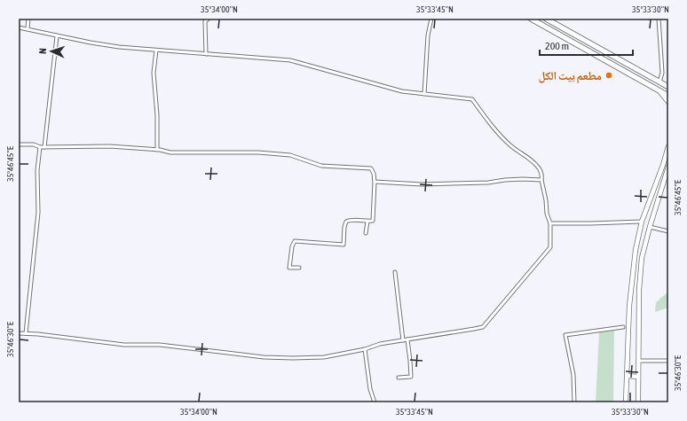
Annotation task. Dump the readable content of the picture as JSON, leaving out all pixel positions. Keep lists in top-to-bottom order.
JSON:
{
  "places": ["مطعم بيت الكل"],
  "scale_bar": "200 m",
  "north": "left",
  "coordinates": [
    "35°34'00\"N",
    "35°33'45\"N",
    "35°33'30\"N",
    "35°46'45\"E",
    "35°46'30\"E"
  ]
}
